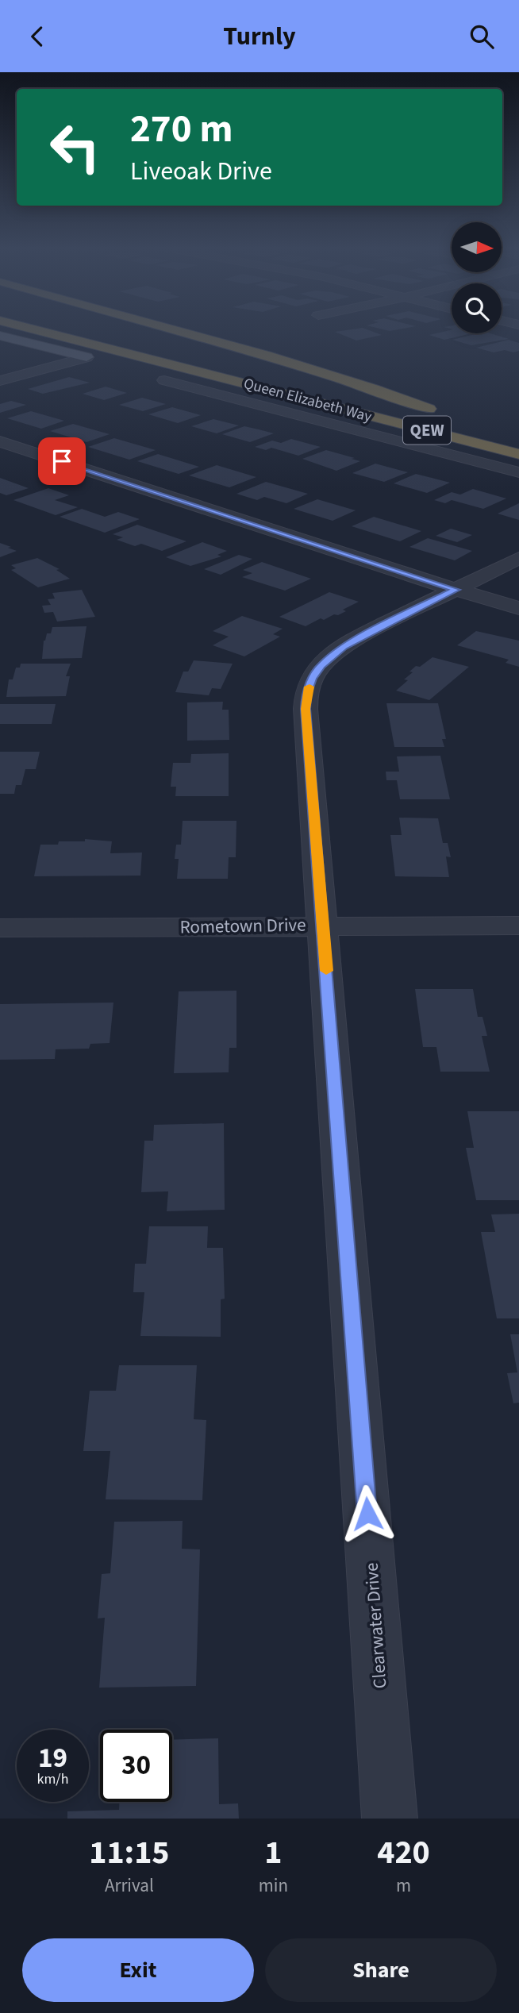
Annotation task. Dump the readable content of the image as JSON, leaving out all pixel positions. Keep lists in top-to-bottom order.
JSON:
{
  "streets": {
    "highway": ["Queen Elizabeth Way", "QEW"],
    "street": ["Rometown Drive", "Clearwater Drive"]
  },
  "crossings": [
    ["Rometown Drive", "Clearwater Drive"]
  ],
  "north": "right",
  "page": {
    "header": "Turnly",
    "turn": ["270 m", "Liveoak Drive"],
    "speed": "19 km/h",
    "limit": "30",
    "eta": [
      "11:15",
      "Arrival",
      "1",
      "min",
      "420",
      "m"
    ],
    "buttons": ["Exit", "Share"]
  }
}
